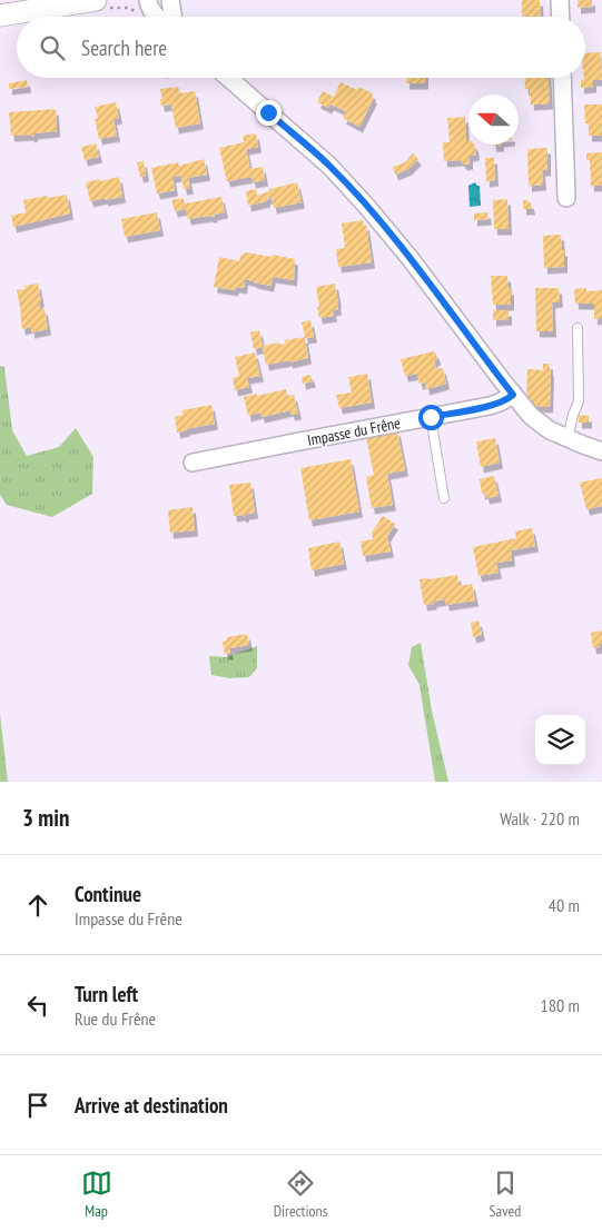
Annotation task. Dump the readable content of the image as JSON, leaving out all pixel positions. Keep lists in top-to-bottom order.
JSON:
{
  "streets": {
    "street": ["Impasse du Frêne"]
  },
  "north": "left",
  "page": {
    "search": "Search here",
    "heading": ["3 min", "Walk · 220 m"],
    "list": [
      ["Continue", "Impasse du Frêne", "40 m"],
      ["Turn left", "Rue du Frêne", "180 m"],
      "Arrive at destination"
    ],
    "nav": ["Map", "Directions", "Saved"]
  }
}
